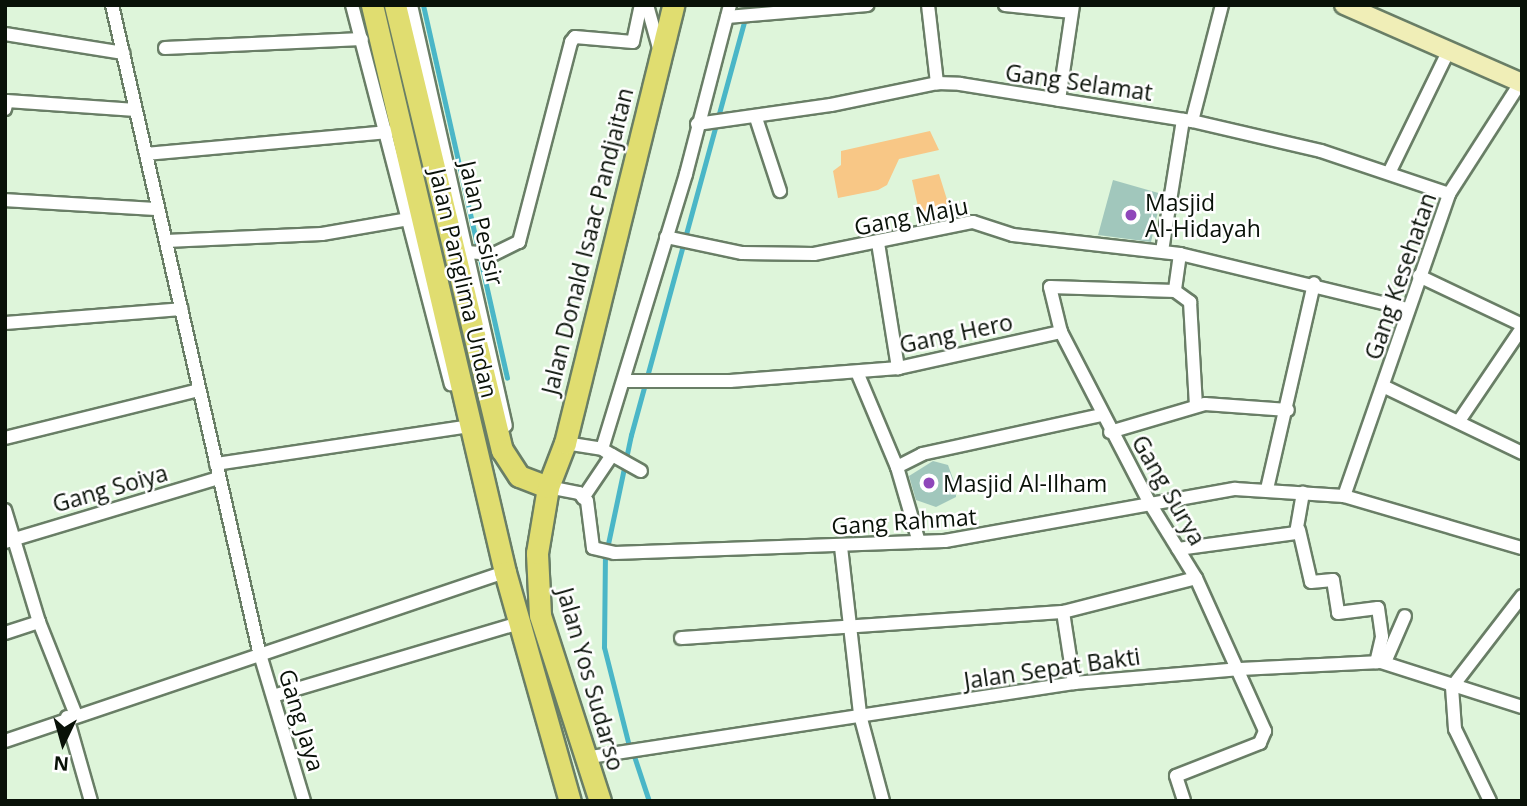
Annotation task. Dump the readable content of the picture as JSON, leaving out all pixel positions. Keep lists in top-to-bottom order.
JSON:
{
  "streets": {
    "main road": ["Jalan Donald Isaac Pandjaitan", "Jalan Panglima Undan", "Jalan Yos Sudarso"],
    "street": [
      "Gang Selamat",
      "Gang Maju",
      "Jalan Pesisir",
      "Gang Kesehatan",
      "Gang Hero",
      "Gang Soiya",
      "Gang Surya",
      "Gang Rahmat",
      "Jalan Sepat Bakti",
      "Gang Jaya"
    ]
  },
  "crossings": [
    ["Gang Selamat", "Gang Kesehatan"],
    ["Gang Maju", "Gang Kesehatan"],
    ["Jalan Pesisir", "Jalan Panglima Undan"],
    ["Jalan Donald Isaac Pandjaitan", "Jalan Panglima Undan"],
    ["Jalan Donald Isaac Pandjaitan", "Jalan Yos Sudarso"],
    ["Gang Kesehatan", "Gang Rahmat"],
    ["Jalan Panglima Undan", "Jalan Yos Sudarso"],
    ["Gang Hero", "Gang Surya"],
    ["Gang Soiya", "Gang Jaya"],
    ["Gang Surya", "Gang Rahmat"],
    ["Gang Surya", "Jalan Sepat Bakti"],
    ["Jalan Sepat Bakti", "Jalan Yos Sudarso"]
  ],
  "places": ["Masjid Al-Hidayah", "Masjid Al-Ilham"],
  "north": "bottom"
}
